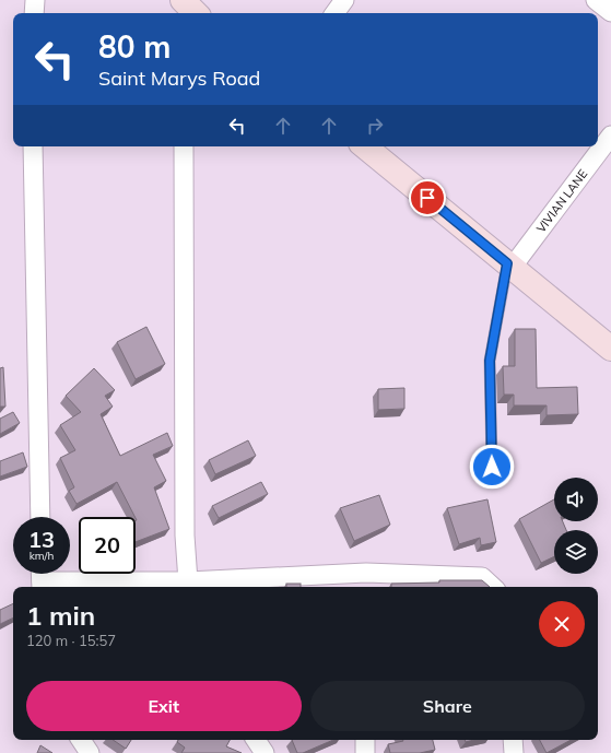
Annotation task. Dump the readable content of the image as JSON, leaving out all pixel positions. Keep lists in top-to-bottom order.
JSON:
{
  "streets": {
    "street": ["VIVIAN LANE"]
  },
  "page": {
    "turn": ["80 m", "Saint Marys Road"],
    "speed": "13 km/h",
    "limit": "20",
    "heading": ["1 min", "120 m · 15:57"],
    "buttons": ["Exit", "Share"]
  }
}
